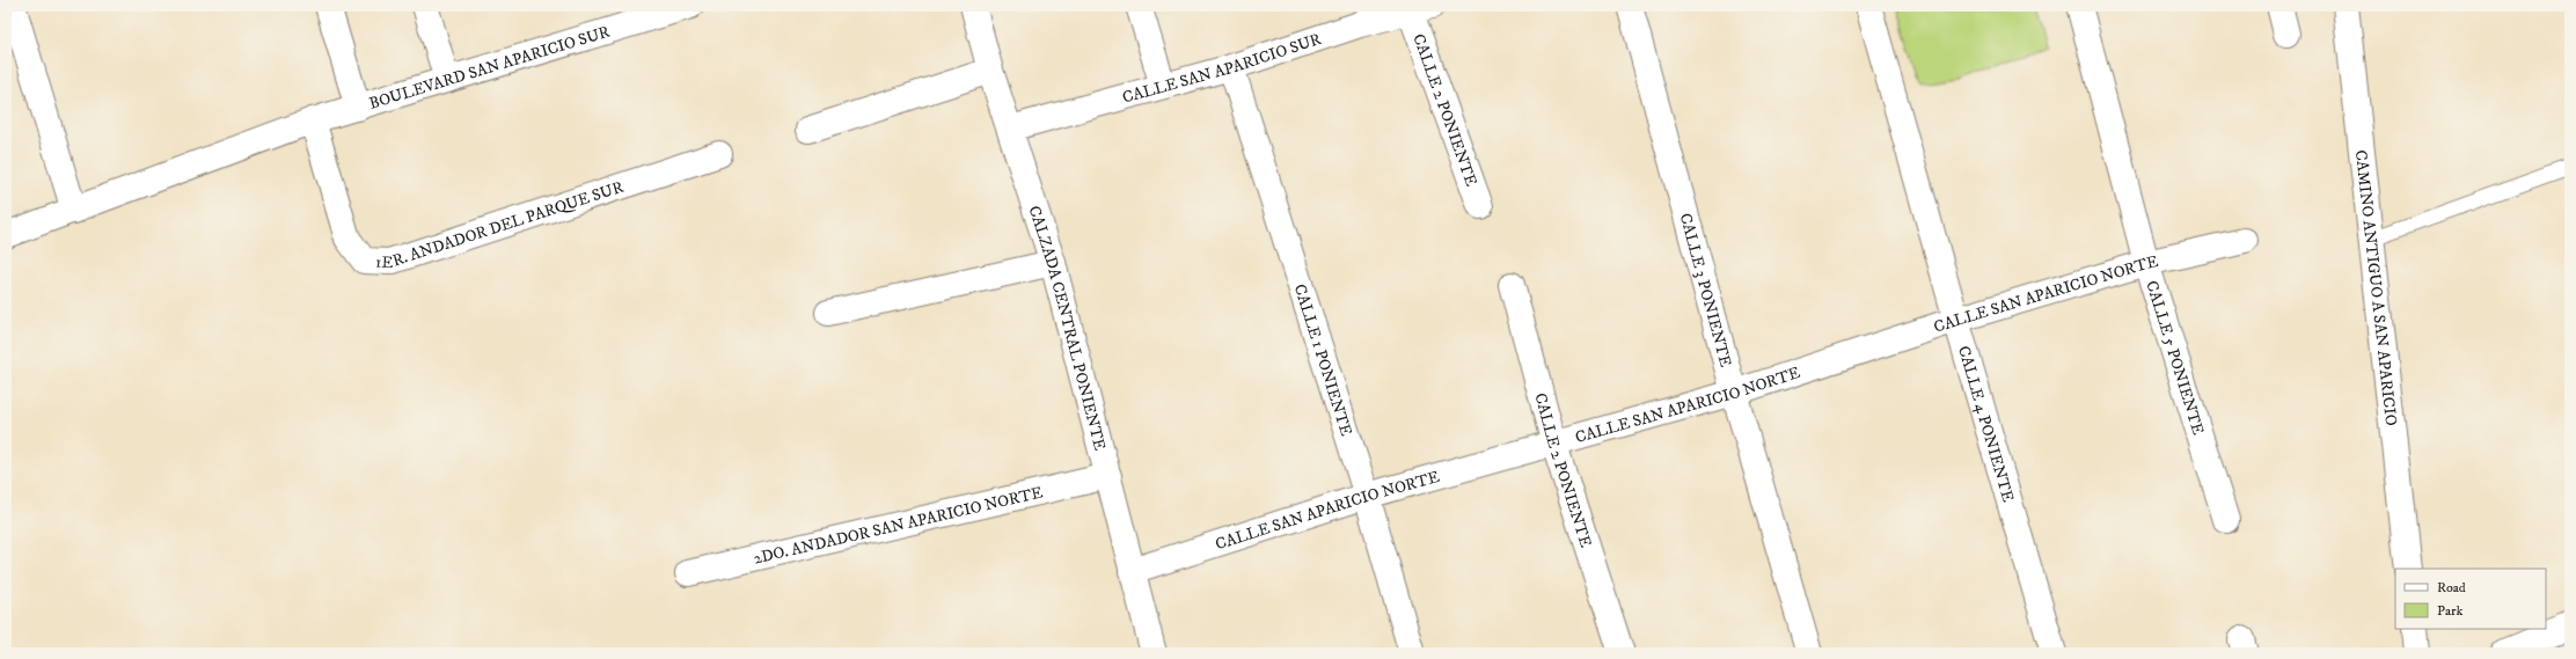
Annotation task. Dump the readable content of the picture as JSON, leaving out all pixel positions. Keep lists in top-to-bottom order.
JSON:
{
  "streets": {
    "street": [
      "BOULEVARD SAN APARICIO SUR",
      "CALLE SAN APARICIO SUR",
      "CALLE 2 PONIENTE",
      "1ER. ANDADOR DEL PARQUE SUR",
      "CAMINO ANTIGUO A SAN APARICIO",
      "CALLE 3 PONIENTE",
      "CALLE SAN APARICIO NORTE",
      "CALZADA CENTRAL PONIENTE",
      "CALLE 5 PONIENTE",
      "CALLE 1 PONIENTE",
      "CALLE 4 PONIENTE",
      "2DO. ANDADOR SAN APARICIO NORTE"
    ]
  },
  "crossings": [
    ["BOULEVARD SAN APARICIO SUR", "1ER. ANDADOR DEL PARQUE SUR"],
    ["CALLE SAN APARICIO SUR", "CALLE 2 PONIENTE"],
    ["CALLE SAN APARICIO SUR", "CALZADA CENTRAL PONIENTE"],
    ["CALLE SAN APARICIO SUR", "CALLE 1 PONIENTE"],
    ["CALLE 2 PONIENTE", "CALLE SAN APARICIO NORTE"],
    ["CALLE 3 PONIENTE", "CALLE SAN APARICIO NORTE"],
    ["CALLE SAN APARICIO NORTE", "CALZADA CENTRAL PONIENTE"],
    ["CALLE SAN APARICIO NORTE", "CALLE 5 PONIENTE"],
    ["CALLE SAN APARICIO NORTE", "CALLE 1 PONIENTE"],
    ["CALLE SAN APARICIO NORTE", "CALLE 4 PONIENTE"],
    ["CALZADA CENTRAL PONIENTE", "2DO. ANDADOR SAN APARICIO NORTE"]
  ],
  "legend": ["Road", "Park"]
}
